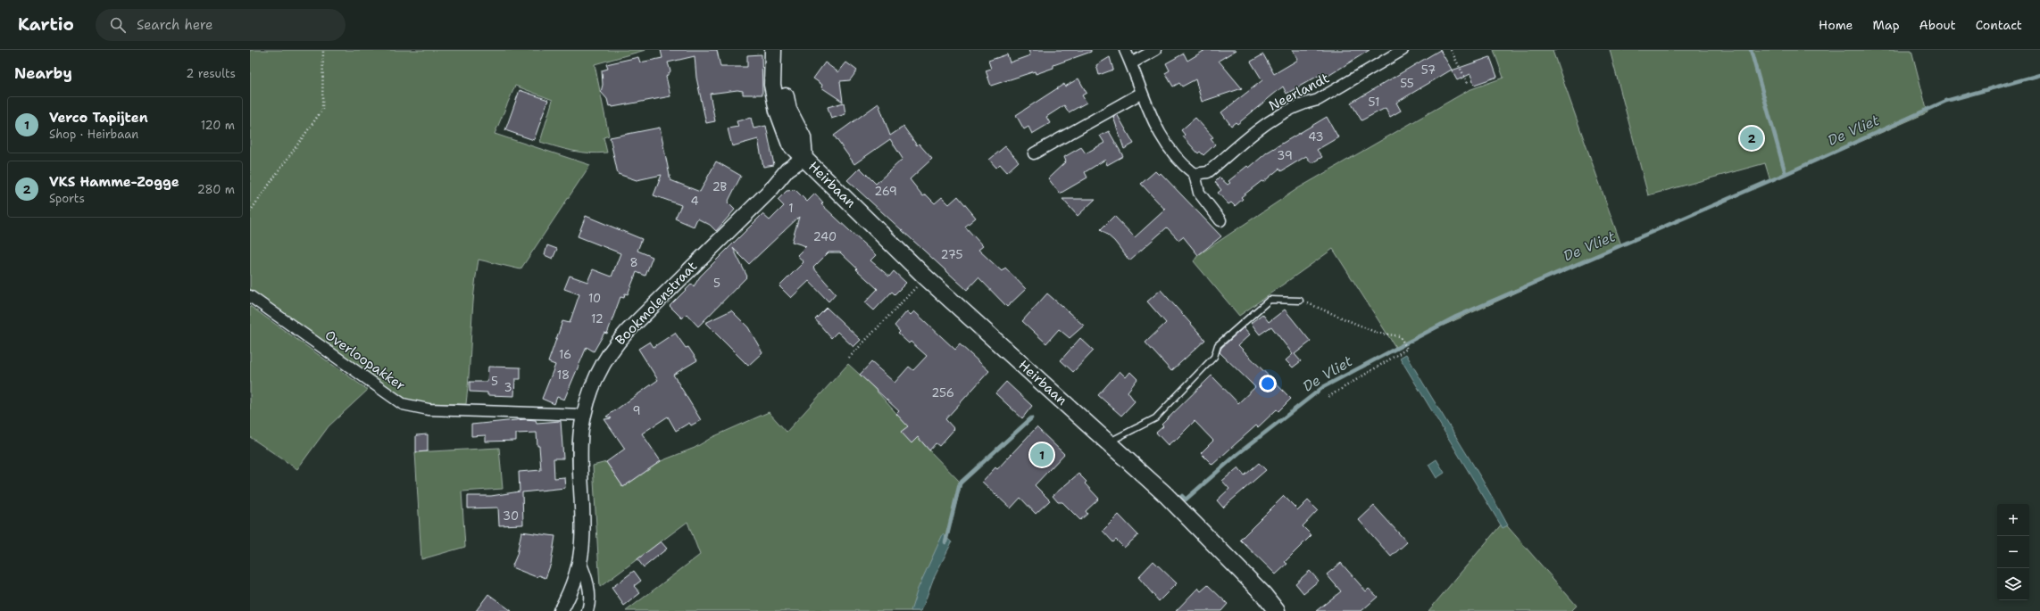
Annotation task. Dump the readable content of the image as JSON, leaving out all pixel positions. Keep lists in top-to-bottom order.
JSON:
{
  "streets": {
    "main road": ["Heirbaan"],
    "street": ["Neerlandt", "Bookmolenstraat", "Overloopakker"]
  },
  "crossings": [
    ["Heirbaan", "Bookmolenstraat"],
    ["Bookmolenstraat", "Overloopakker"]
  ],
  "water": ["De Vliet"],
  "house_numbers": [
    "57",
    "55",
    "51",
    "43",
    "39",
    "2B",
    "269",
    "4",
    "1",
    "240",
    "275",
    "8",
    "5",
    "10",
    "12",
    "16",
    "18",
    "5",
    "3",
    "256",
    "9",
    "30"
  ],
  "page": {
    "header": "Kartio",
    "search": "Search here",
    "nav": [
      "Home",
      "Map",
      "About",
      "Contact"
    ],
    "heading": ["Nearby", "2 results"],
    "list": [
      {
        "mark": "1",
        "name": "Verco Tapijten",
        "note": "Shop · Heirbaan",
        "value": "120 m"
      },
      {
        "mark": "2",
        "name": "VKS Hamme-Zogge",
        "note": "Sports",
        "value": "280 m"
      }
    ],
    "pins": ["2", "1"],
    "map_buttons": ["+", "−"]
  }
}
